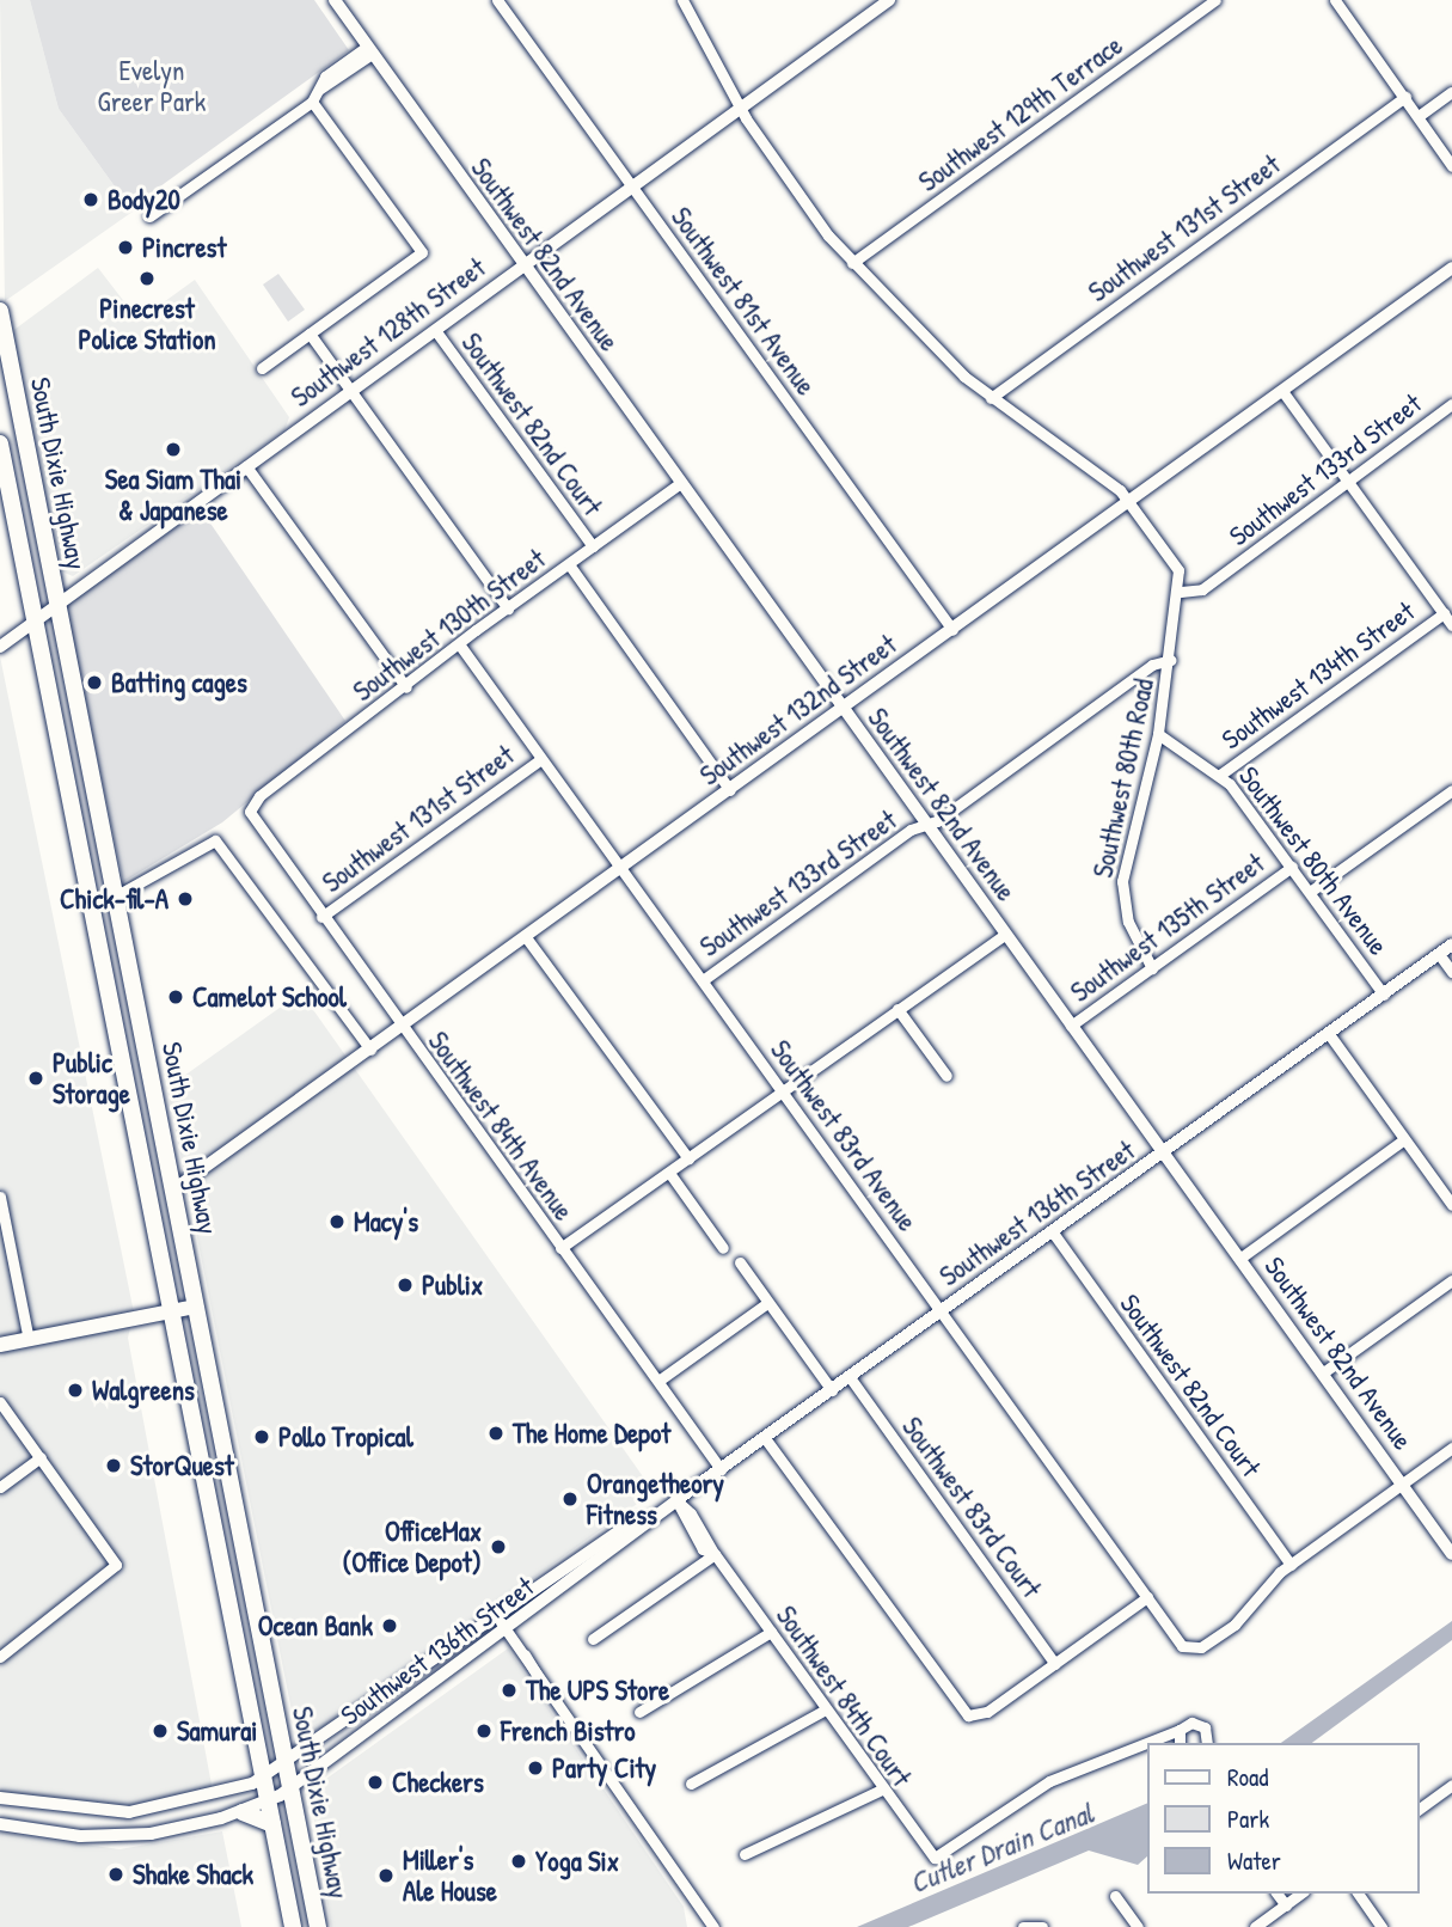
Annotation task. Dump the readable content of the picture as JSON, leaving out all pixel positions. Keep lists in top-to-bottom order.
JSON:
{
  "streets": {
    "highway": ["South Dixie Highway"],
    "street": [
      "Southwest 129th Terrace",
      "Southwest 131st Street",
      "Southwest 82nd Avenue",
      "Southwest 81st Avenue",
      "Southwest 128th Street",
      "Southwest 82nd Court",
      "Southwest 133rd Street",
      "Southwest 130th Street",
      "Southwest 134th Street",
      "Southwest 132nd Street",
      "Southwest 80th Road",
      "Southwest 80th Avenue",
      "Southwest 135th Street",
      "Southwest 84th Avenue",
      "Southwest 83rd Avenue",
      "Southwest 136th Street",
      "Southwest 83rd Court",
      "Southwest 84th Court"
    ]
  },
  "crossings": [
    ["Southwest 131st Street", "Southwest 84th Avenue"],
    ["Southwest 131st Street", "Southwest 83rd Avenue"],
    ["Southwest 82nd Avenue", "Southwest 128th Street"],
    ["Southwest 82nd Avenue", "Southwest 133rd Street"],
    ["Southwest 82nd Avenue", "Southwest 130th Street"],
    ["Southwest 82nd Avenue", "Southwest 132nd Street"],
    ["Southwest 82nd Avenue", "Southwest 135th Street"],
    ["Southwest 82nd Avenue", "Southwest 136th Street"],
    ["Southwest 81st Avenue", "Southwest 128th Street"],
    ["Southwest 81st Avenue", "Southwest 132nd Street"],
    ["Southwest 128th Street", "Southwest 82nd Court"],
    ["Southwest 128th Street", "South Dixie Highway"],
    ["Southwest 82nd Court", "Southwest 130th Street"],
    ["Southwest 82nd Court", "Southwest 83rd Avenue"],
    ["Southwest 82nd Court", "Southwest 136th Street"],
    ["Southwest 133rd Street", "Southwest 80th Road"],
    ["Southwest 133rd Street", "Southwest 83rd Avenue"],
    ["South Dixie Highway", "Southwest 132nd Street"],
    ["South Dixie Highway", "Southwest 136th Street"],
    ["Southwest 130th Street", "Southwest 84th Avenue"],
    ["Southwest 130th Street", "Southwest 83rd Avenue"],
    ["Southwest 134th Street", "Southwest 80th Avenue"],
    ["Southwest 132nd Street", "Southwest 84th Avenue"],
    ["Southwest 132nd Street", "Southwest 83rd Avenue"],
    ["Southwest 80th Road", "Southwest 80th Avenue"],
    ["Southwest 80th Road", "Southwest 135th Street"],
    ["Southwest 80th Avenue", "Southwest 135th Street"],
    ["Southwest 80th Avenue", "Southwest 136th Street"],
    ["Southwest 84th Avenue", "Southwest 136th Street"],
    ["Southwest 83rd Avenue", "Southwest 136th Street"],
    ["Southwest 136th Street", "Southwest 83rd Court"],
    ["Southwest 136th Street", "Southwest 84th Court"]
  ],
  "water": ["Cutler Drain Canal"],
  "parks": ["Evelyn Greer Park"],
  "places": [
    "Body20",
    "Pincrest",
    "Pinecrest Police Station",
    "Sea Siam Thai & Japanese",
    "Batting cages",
    "Chick-fil-A",
    "Camelot School",
    "Public Storage",
    "Macy's",
    "Publix",
    "Walgreens",
    "The Home Depot",
    "Pollo Tropical",
    "StorQuest",
    "Orangetheory Fitness",
    "OfficeMax (Office Depot)",
    "Ocean Bank",
    "The UPS Store",
    "Samurai",
    "French Bistro",
    "Party City",
    "Checkers",
    "Yoga Six",
    "Shake Shack",
    "Miller's Ale House"
  ],
  "legend": ["Road", "Park", "Water"]
}
